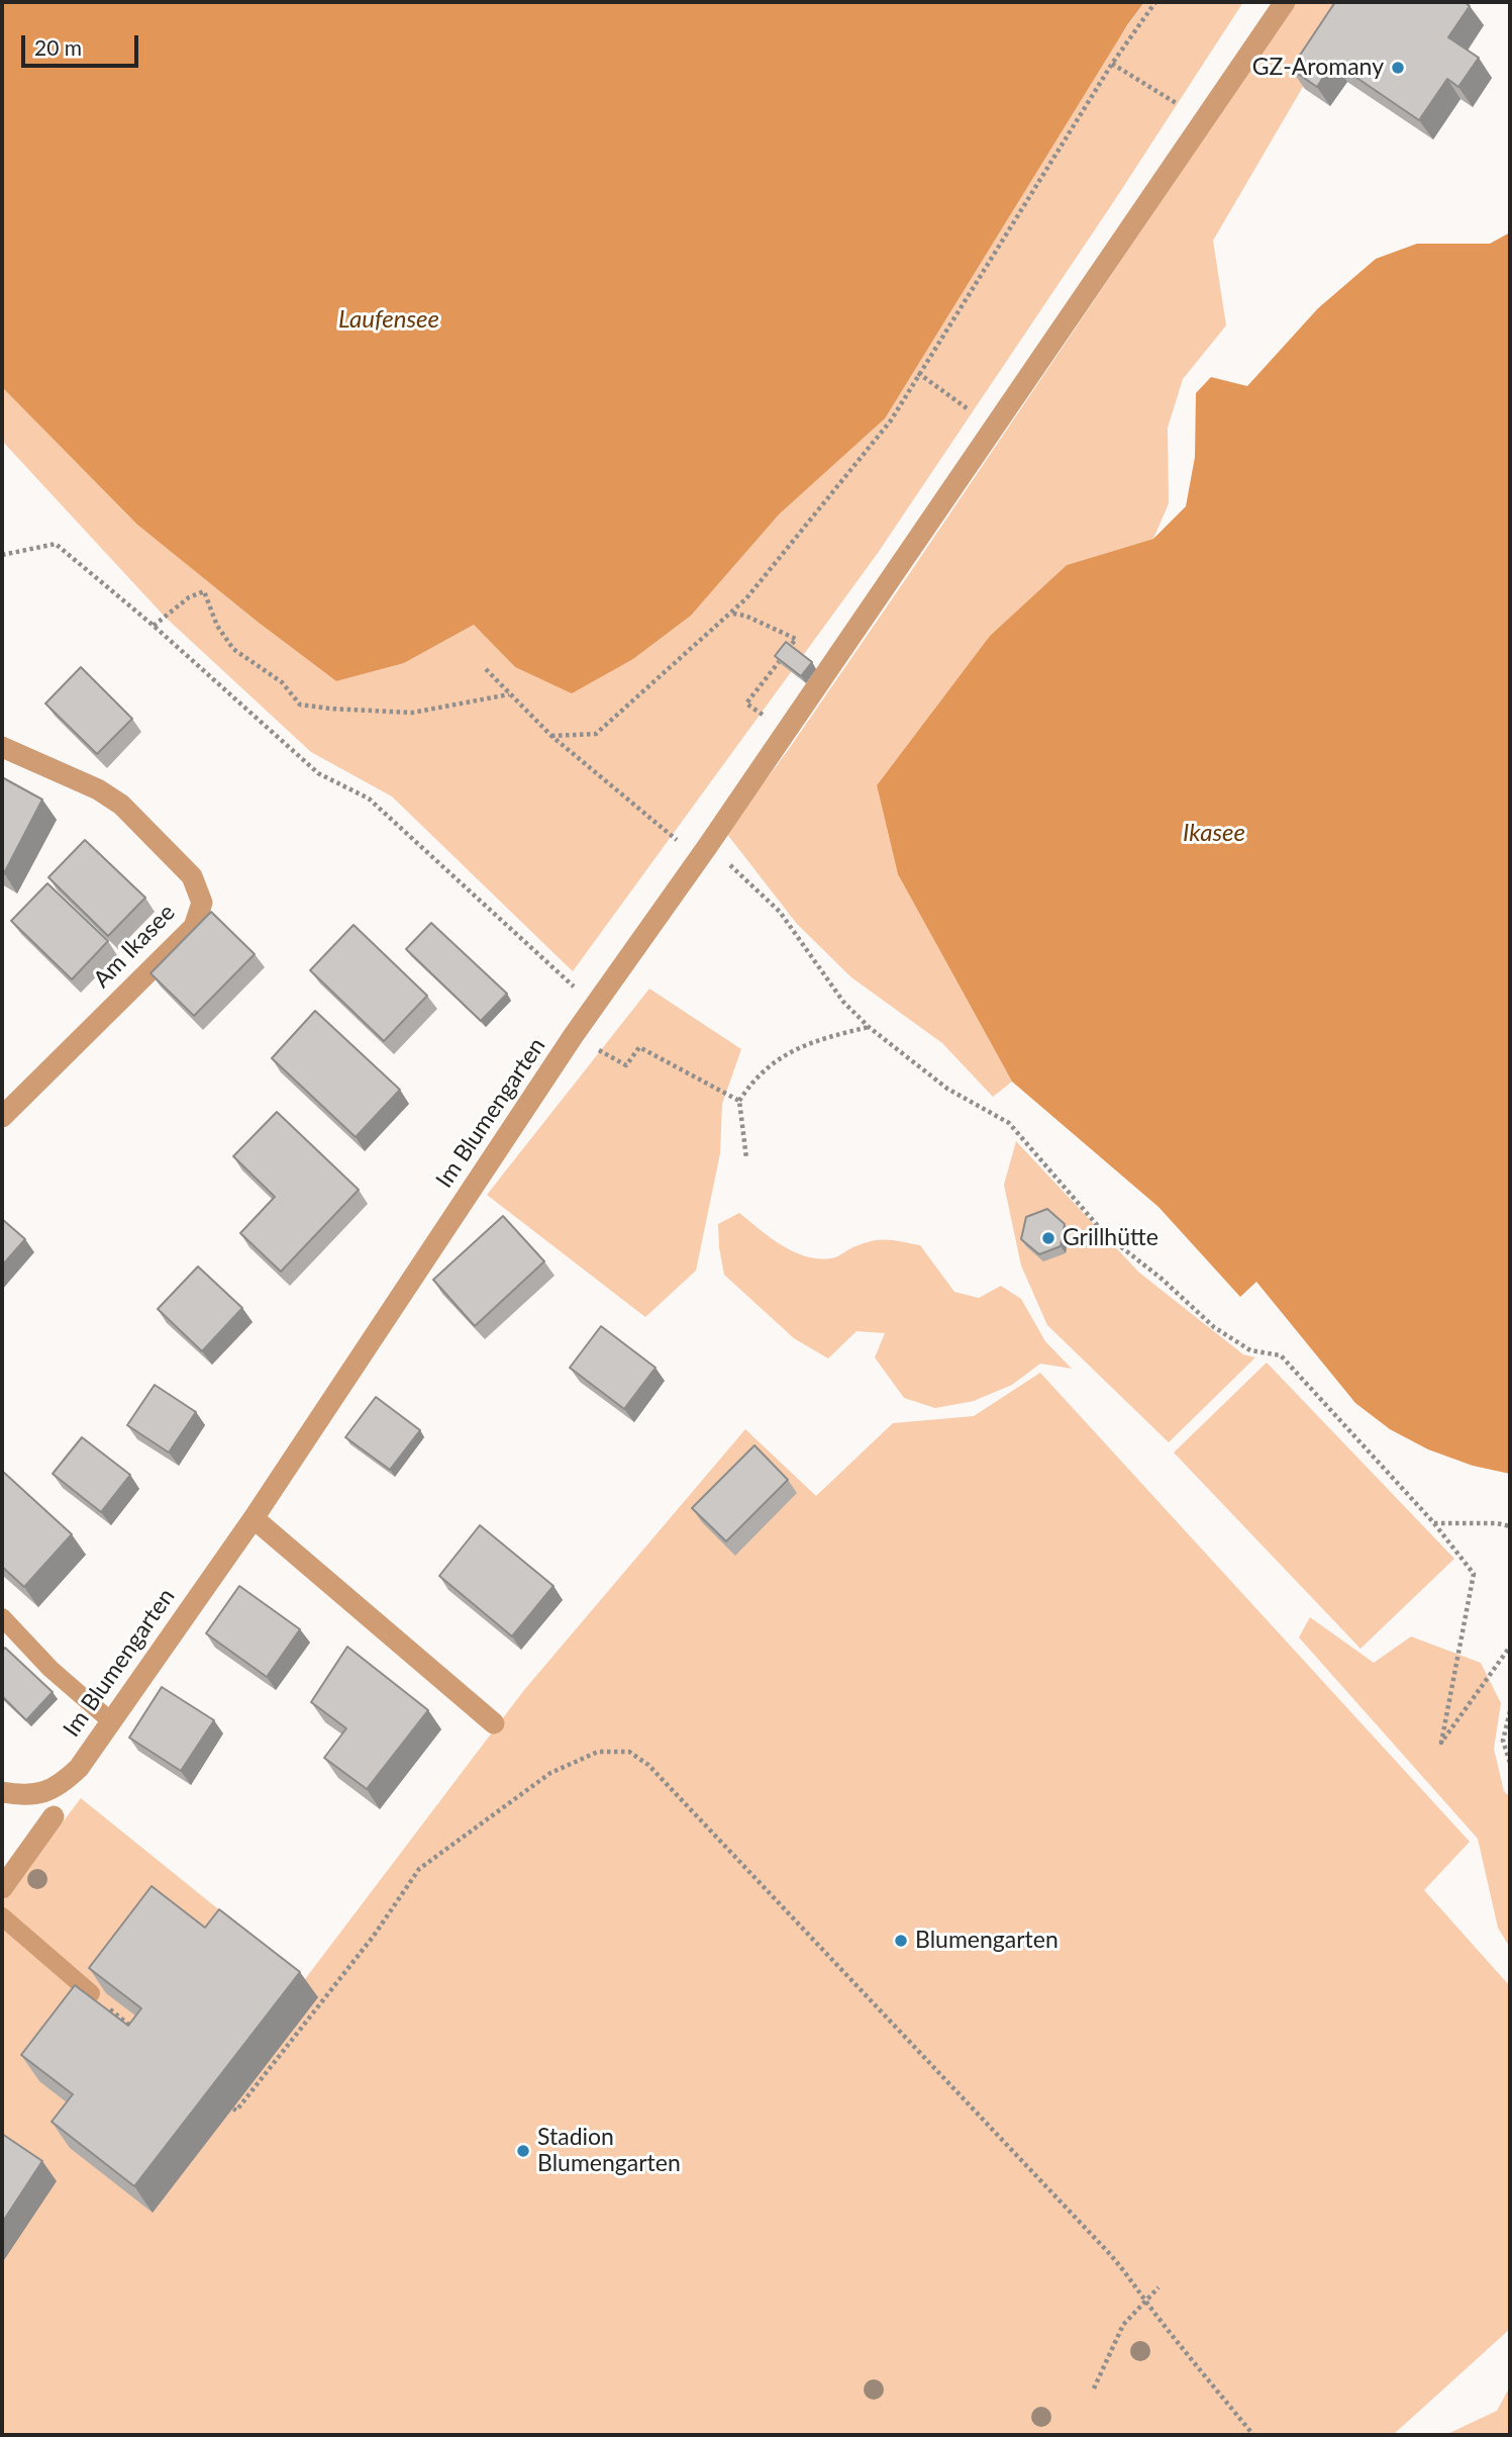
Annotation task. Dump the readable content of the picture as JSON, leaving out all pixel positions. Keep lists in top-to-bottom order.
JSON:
{
  "streets": {
    "street": ["Am Ikasee", "Im Blumengarten"]
  },
  "water": ["Laufensee", "Ikasee"],
  "places": [
    "GZ-Aromany",
    "Grillhütte",
    "Blumengarten",
    "Stadion Blumengarten"
  ],
  "scale_bar": "20 m"
}
